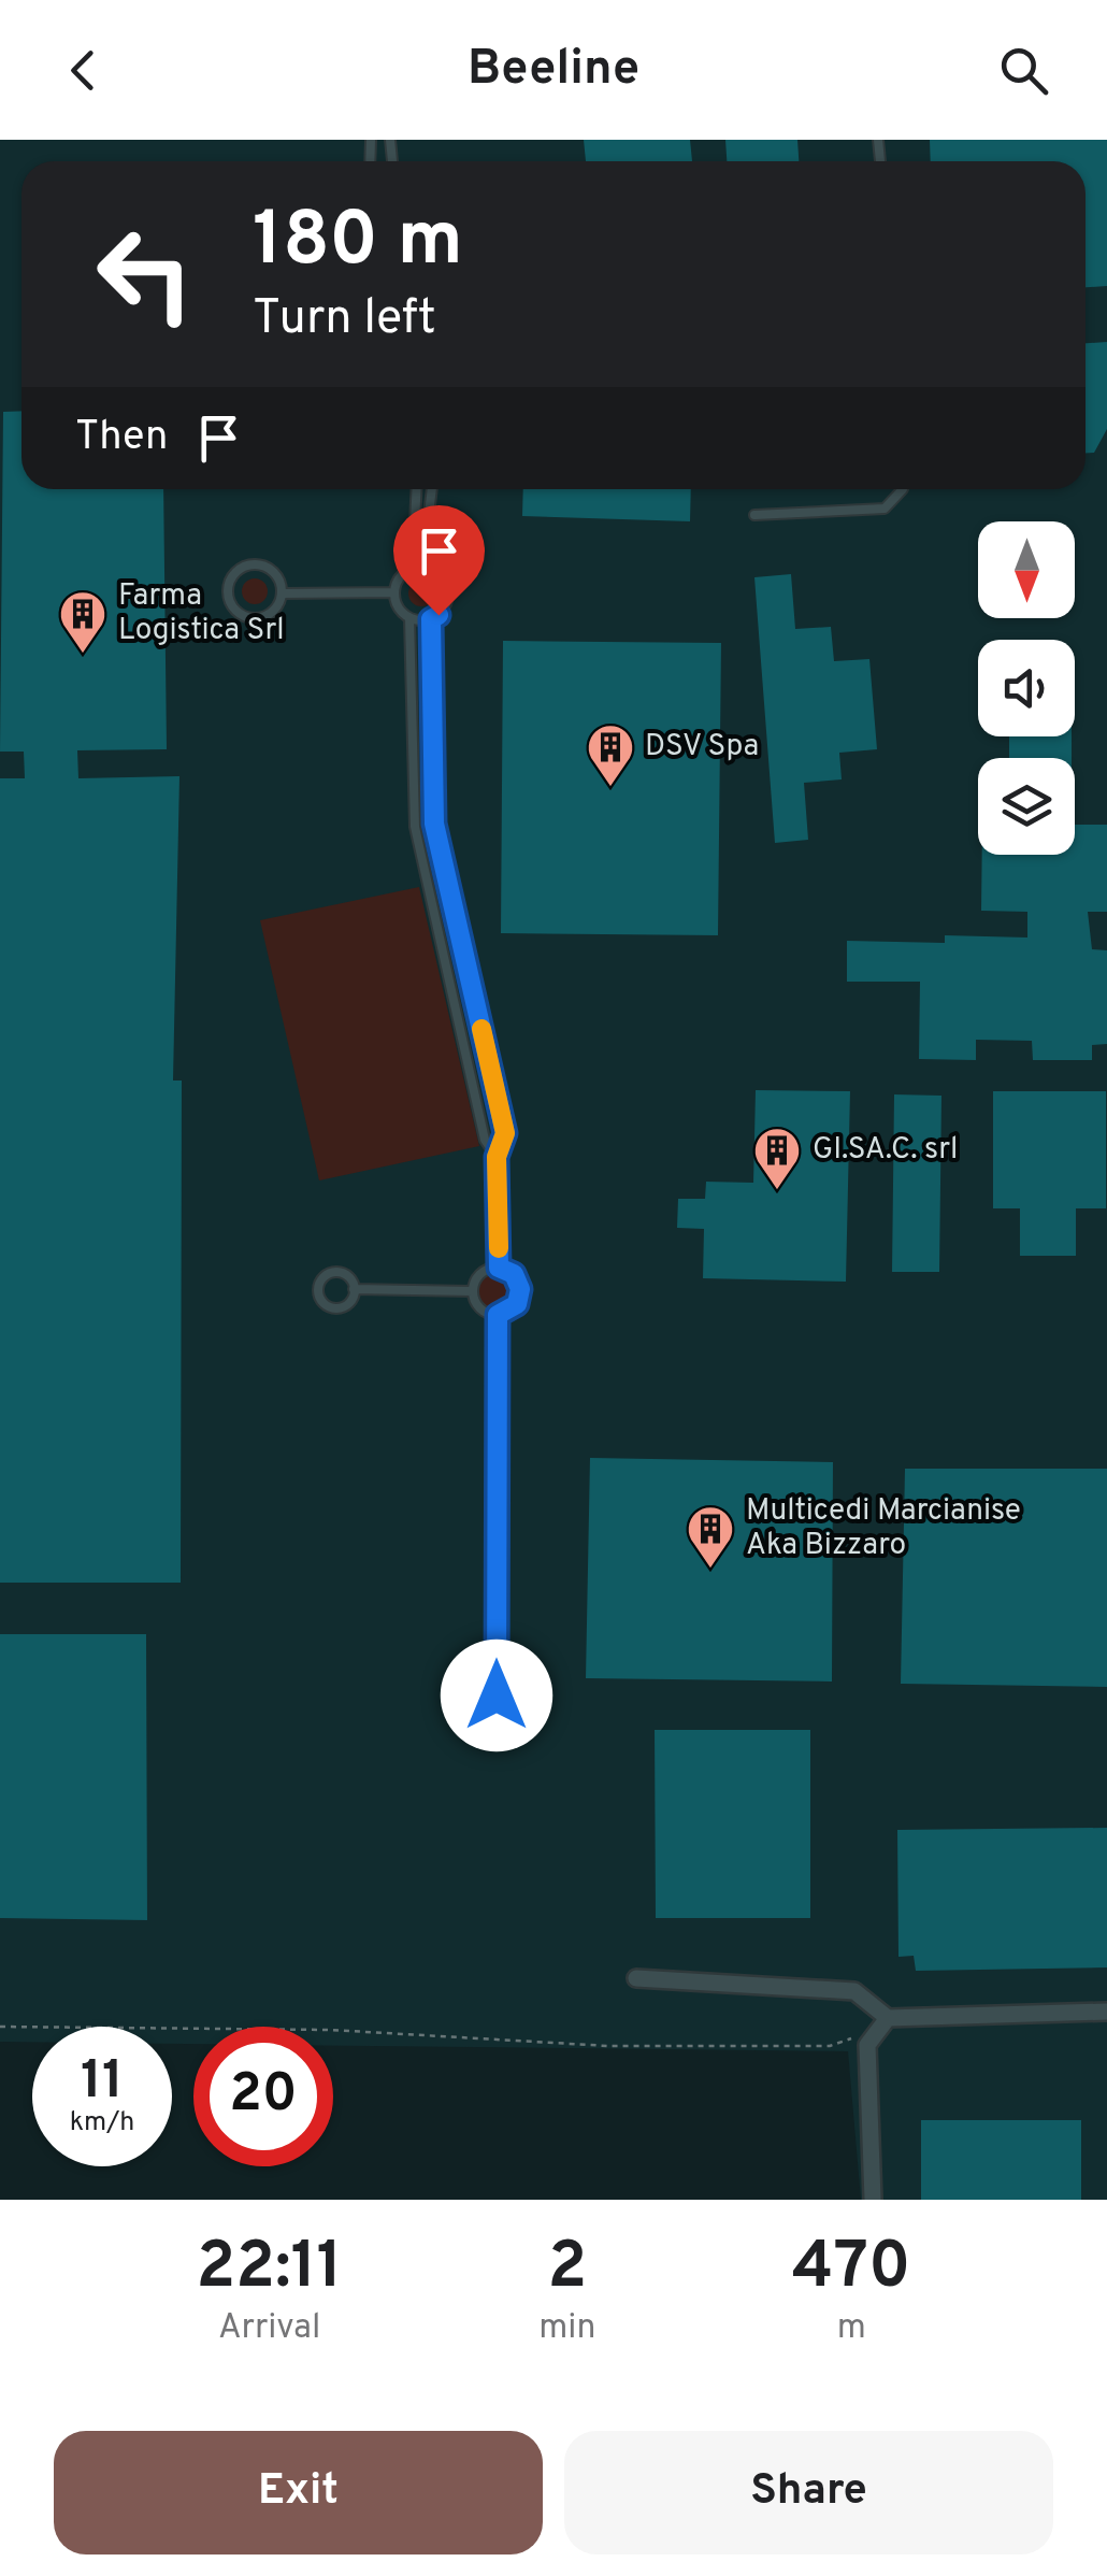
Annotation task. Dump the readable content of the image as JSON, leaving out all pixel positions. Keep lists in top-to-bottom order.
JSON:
{
  "places": {
    "building": [
      "Farma Logistica Srl",
      "DSV Spa",
      "GI.SA.C. srl",
      "Multicedi Marcianise Aka Bizzaro"
    ]
  },
  "north": "bottom",
  "page": {
    "header": "Beeline",
    "turn": ["180 m", "Turn left"],
    "then": "Then",
    "speed": "11 km/h",
    "limit": "20",
    "eta": [
      "22:11",
      "Arrival",
      "2",
      "min",
      "470",
      "m"
    ],
    "buttons": ["Exit", "Share"]
  }
}
